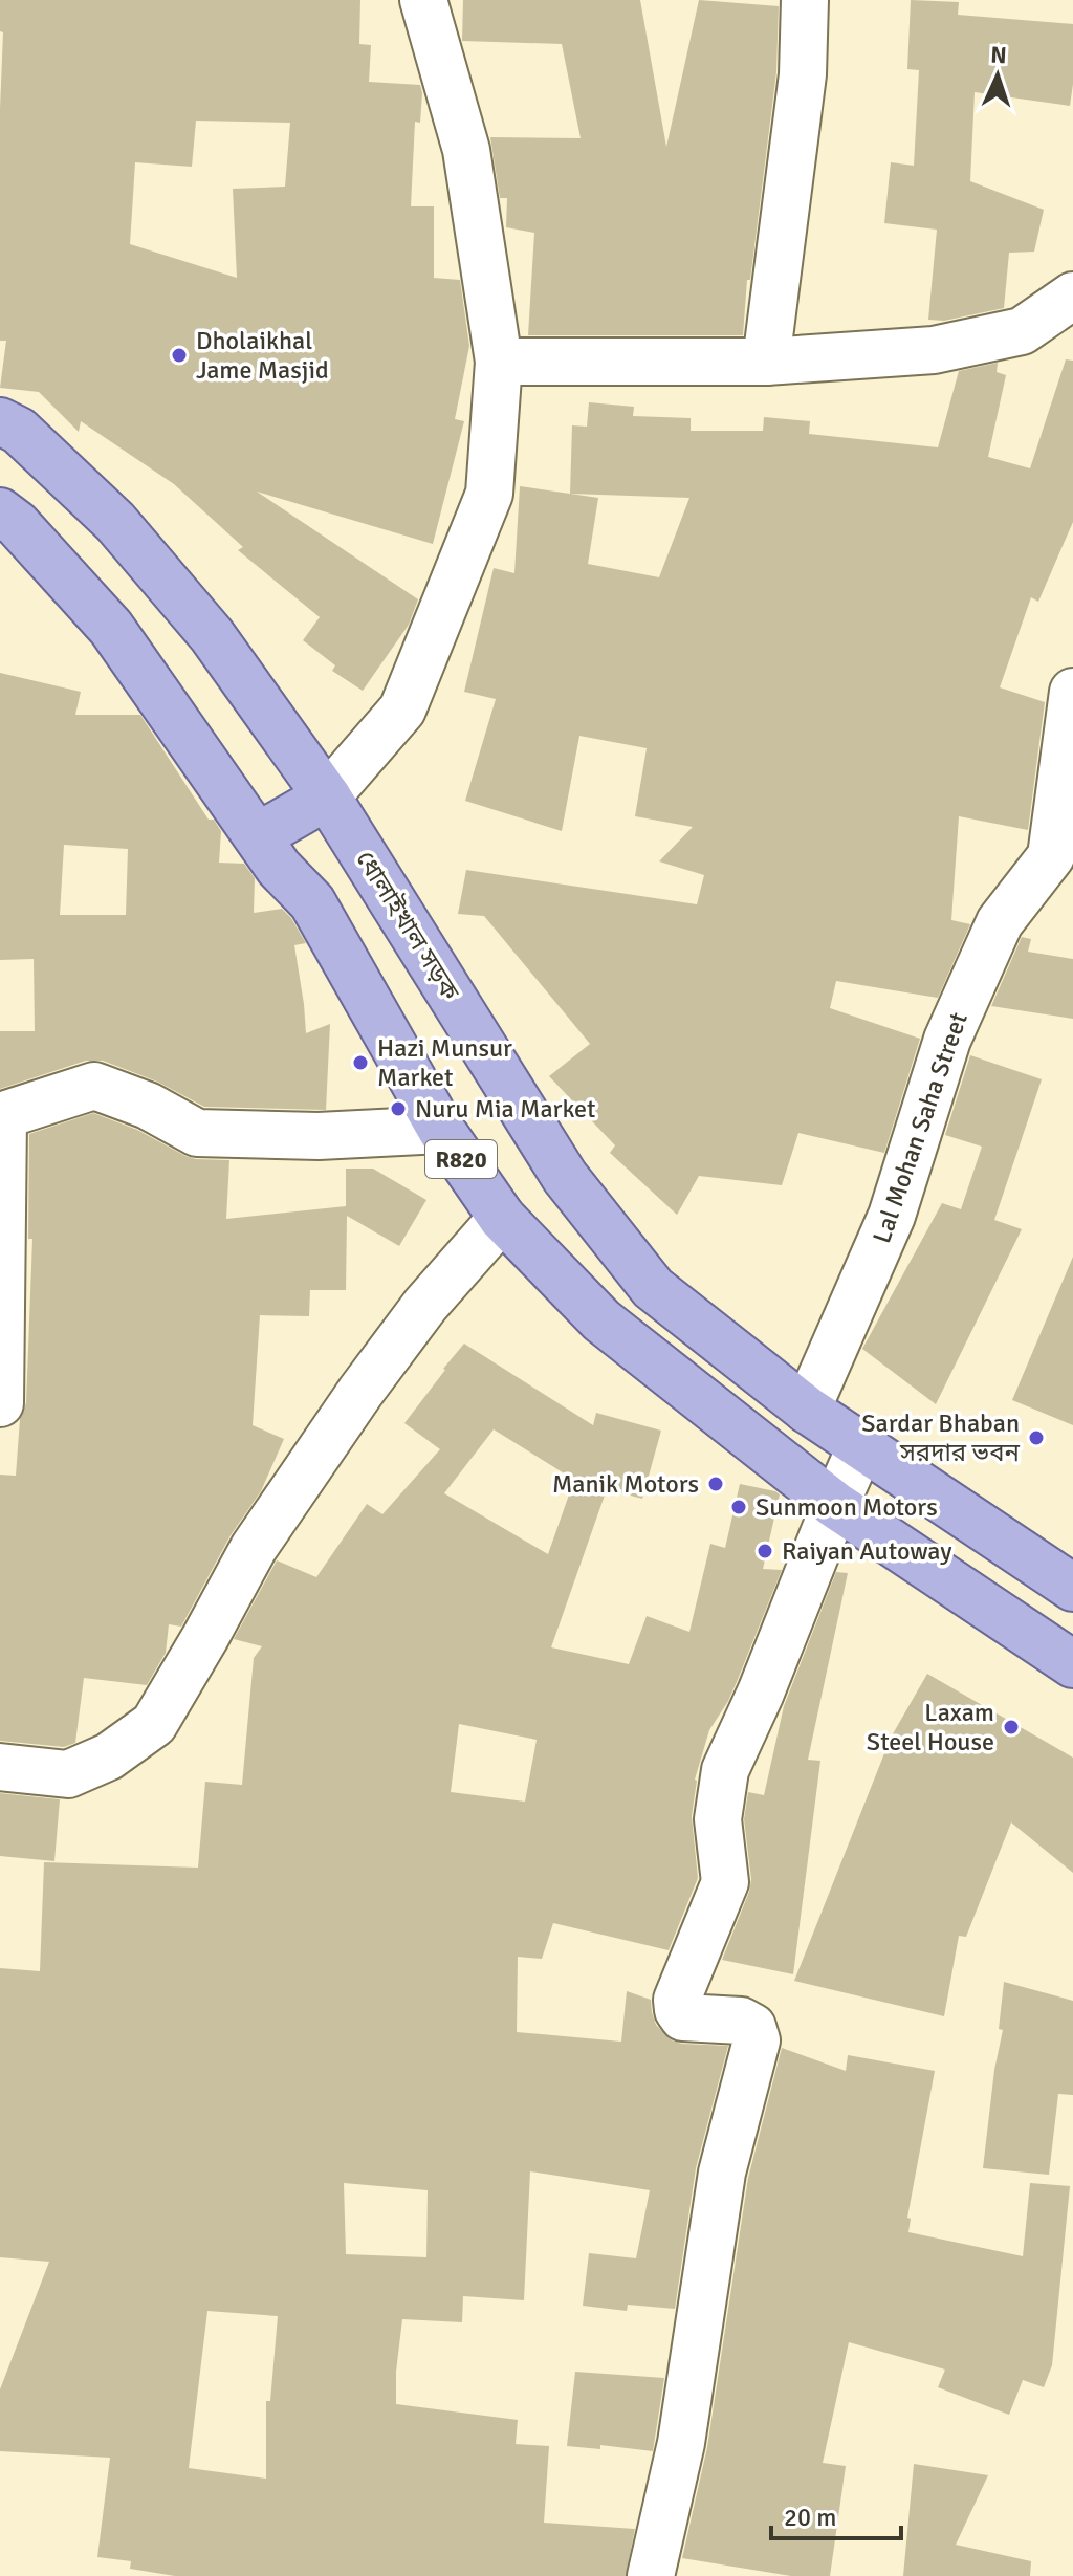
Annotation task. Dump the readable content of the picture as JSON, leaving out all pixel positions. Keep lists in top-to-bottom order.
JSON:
{
  "streets": {
    "main road": ["ধোলাইখাল সড়ক", "R820"],
    "street": ["Lal Mohan Saha Street"]
  },
  "crossings": [
    ["ধোলাইখাল সড়ক", "Lal Mohan Saha Street"]
  ],
  "places": [
    "Dholaikhal Jame Masjid",
    "Hazi Munsur Market",
    "Nuru Mia Market",
    "Sardar Bhaban সরদার ভবন",
    "Manik Motors",
    "Sunmoon Motors",
    "Raiyan Autoway",
    "Laxam Steel House"
  ],
  "scale_bar": "20 m",
  "north": "top"
}
